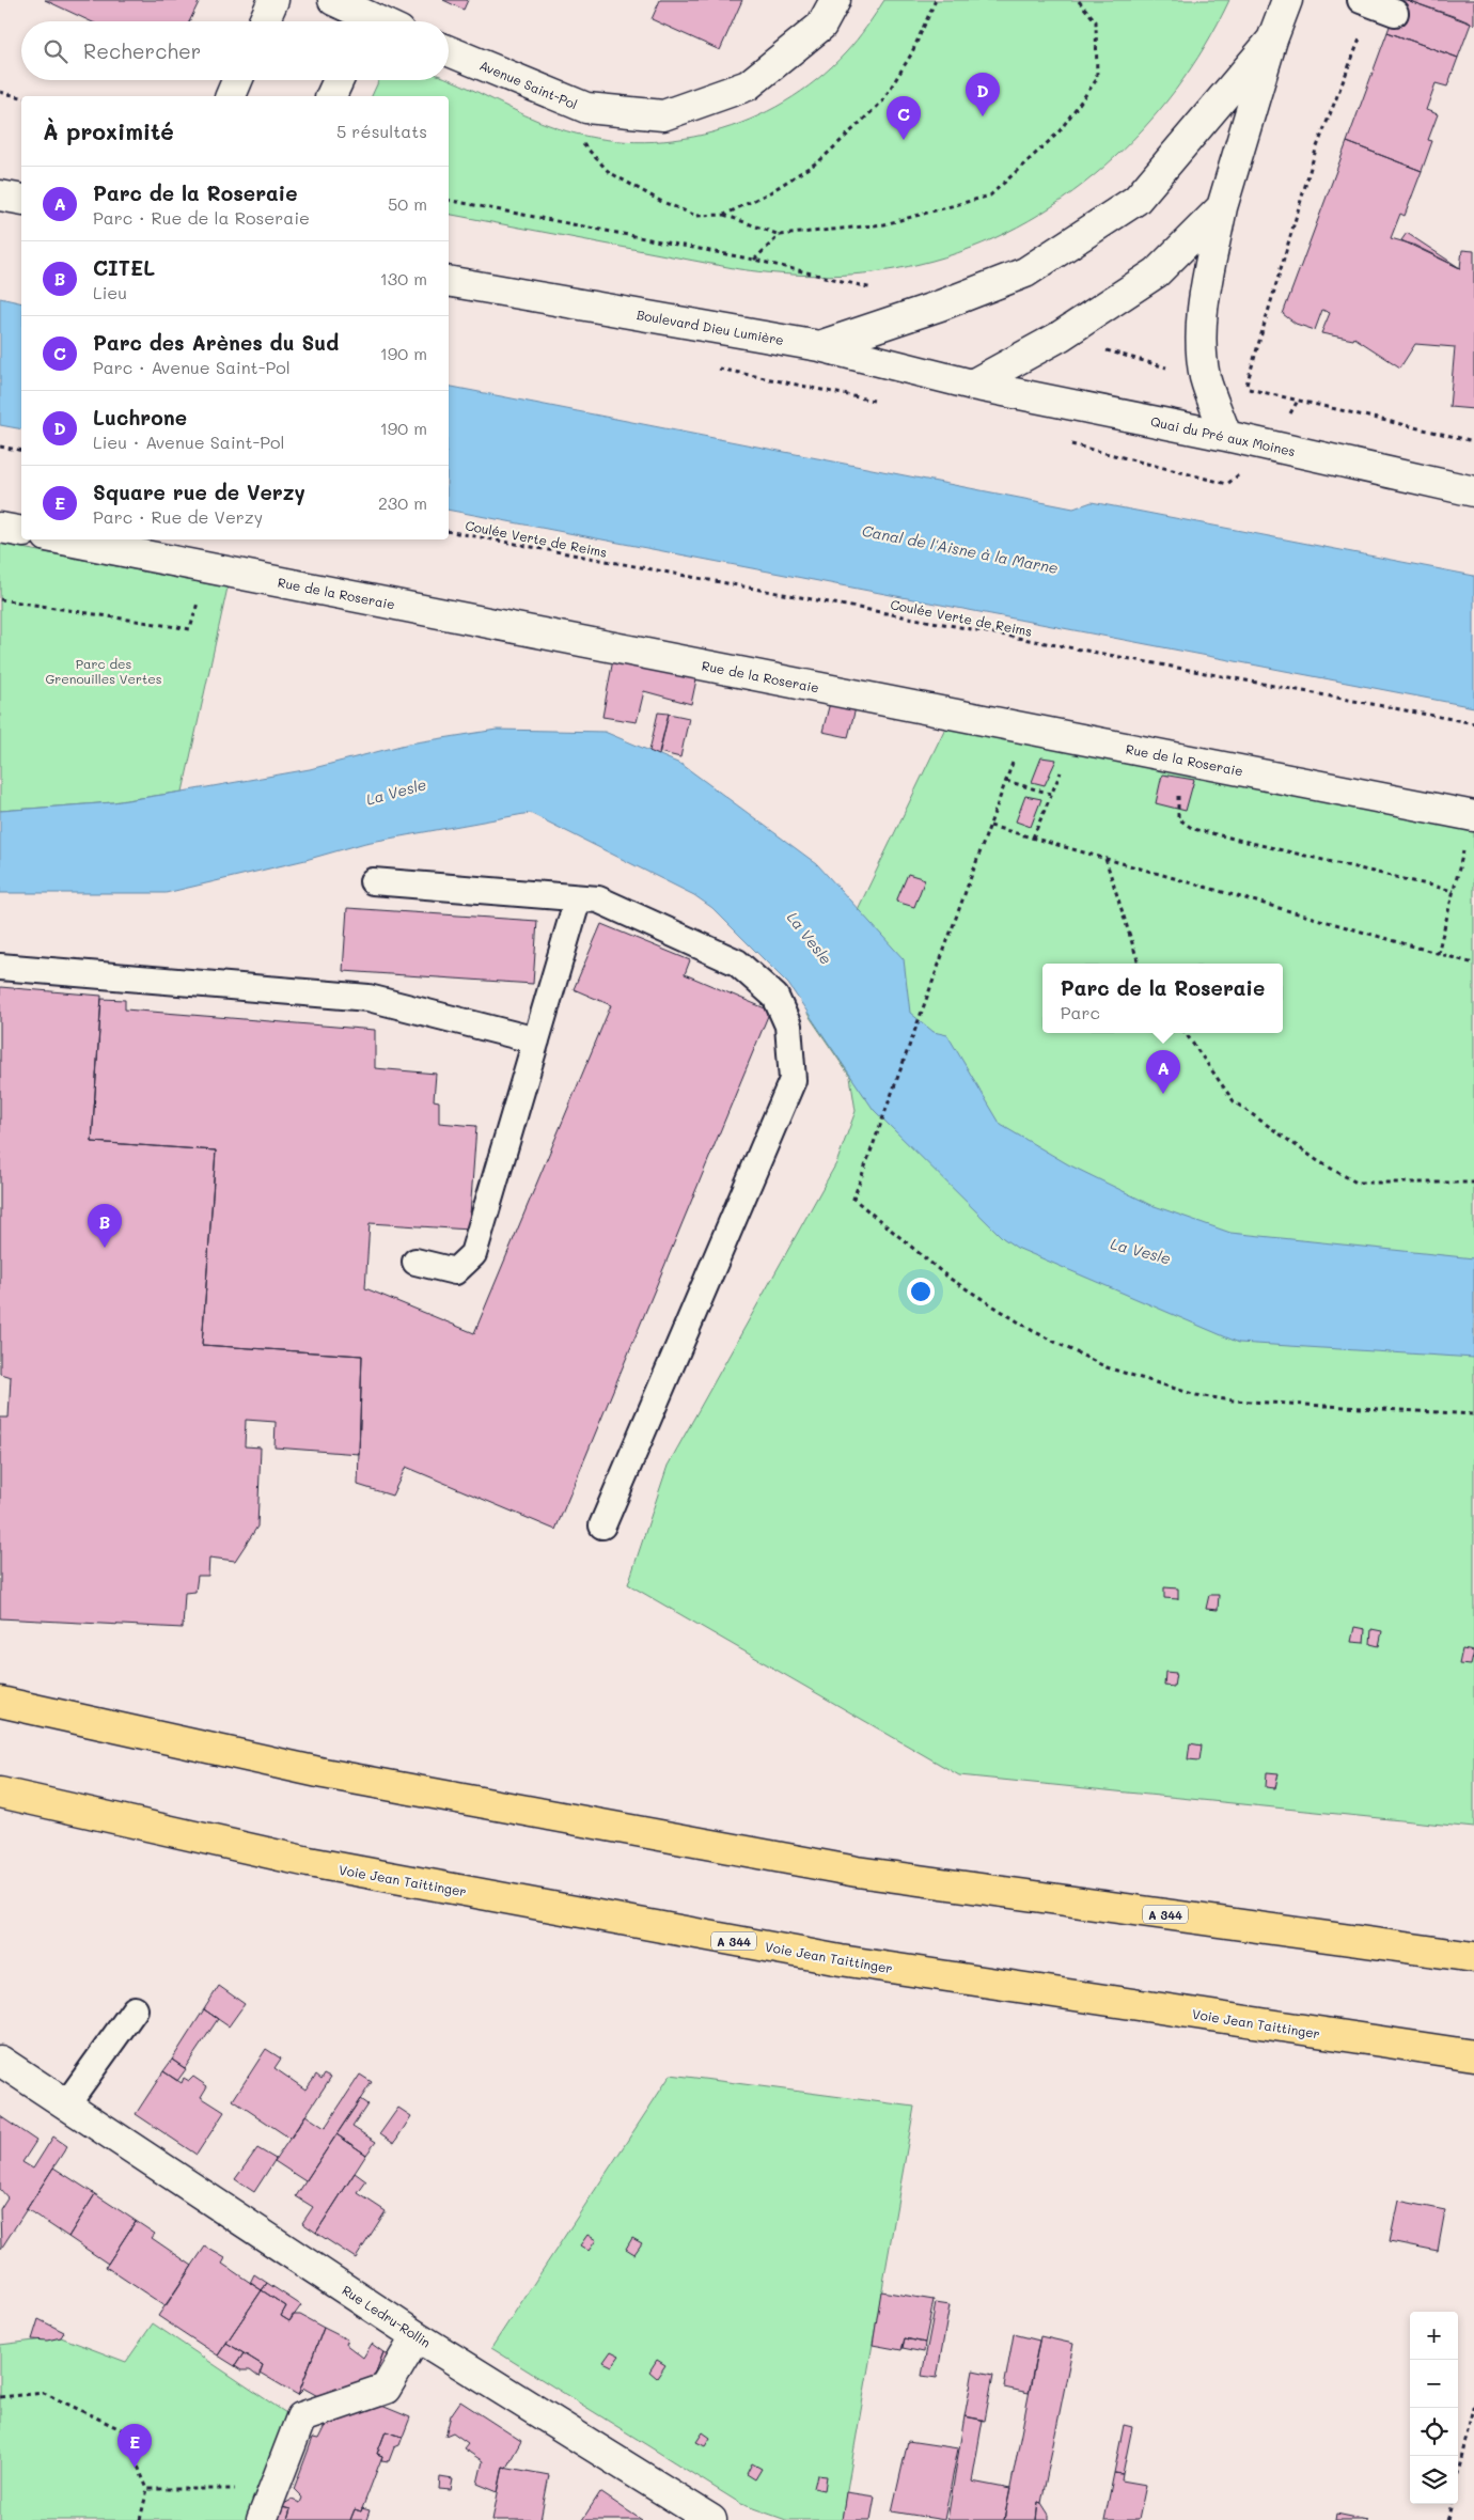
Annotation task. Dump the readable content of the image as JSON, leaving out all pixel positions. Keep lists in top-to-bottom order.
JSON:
{
  "streets": {
    "highway": ["Voie Jean Taittinger", "A 344"],
    "street": [
      "Avenue Saint-Pol",
      "Boulevard Dieu Lumière",
      "Quai du Pré aux Moines",
      "Rue de la Roseraie",
      "Rue Ledru-Rollin"
    ],
    "path": ["Coulée Verte de Reims"]
  },
  "crossings": [
    ["Boulevard Dieu Lumière", "Quai du Pré aux Moines"]
  ],
  "water": ["Canal de l'Aisne à la Marne", "La Vesle"],
  "parks": ["Parc des Grenouilles Vertes"],
  "page": {
    "search": "Rechercher",
    "pins": [
      "D",
      "C",
      "A",
      "B",
      "E"
    ],
    "heading": ["À proximité", "5 résultats"],
    "list": [
      {
        "mark": "A",
        "name": "Parc de la Roseraie",
        "note": "Parc · Rue de la Roseraie",
        "value": "50 m"
      },
      {
        "mark": "B",
        "name": "CITEL",
        "note": "Lieu",
        "value": "130 m"
      },
      {
        "mark": "C",
        "name": "Parc des Arènes du Sud",
        "note": "Parc · Avenue Saint-Pol",
        "value": "190 m"
      },
      {
        "mark": "D",
        "name": "Luchrone",
        "note": "Lieu · Avenue Saint-Pol",
        "value": "190 m"
      },
      {
        "mark": "E",
        "name": "Square rue de Verzy",
        "note": "Parc · Rue de Verzy",
        "value": "230 m"
      }
    ],
    "popup": ["Parc de la Roseraie", "Parc"],
    "map_buttons": ["+", "−"]
  }
}
